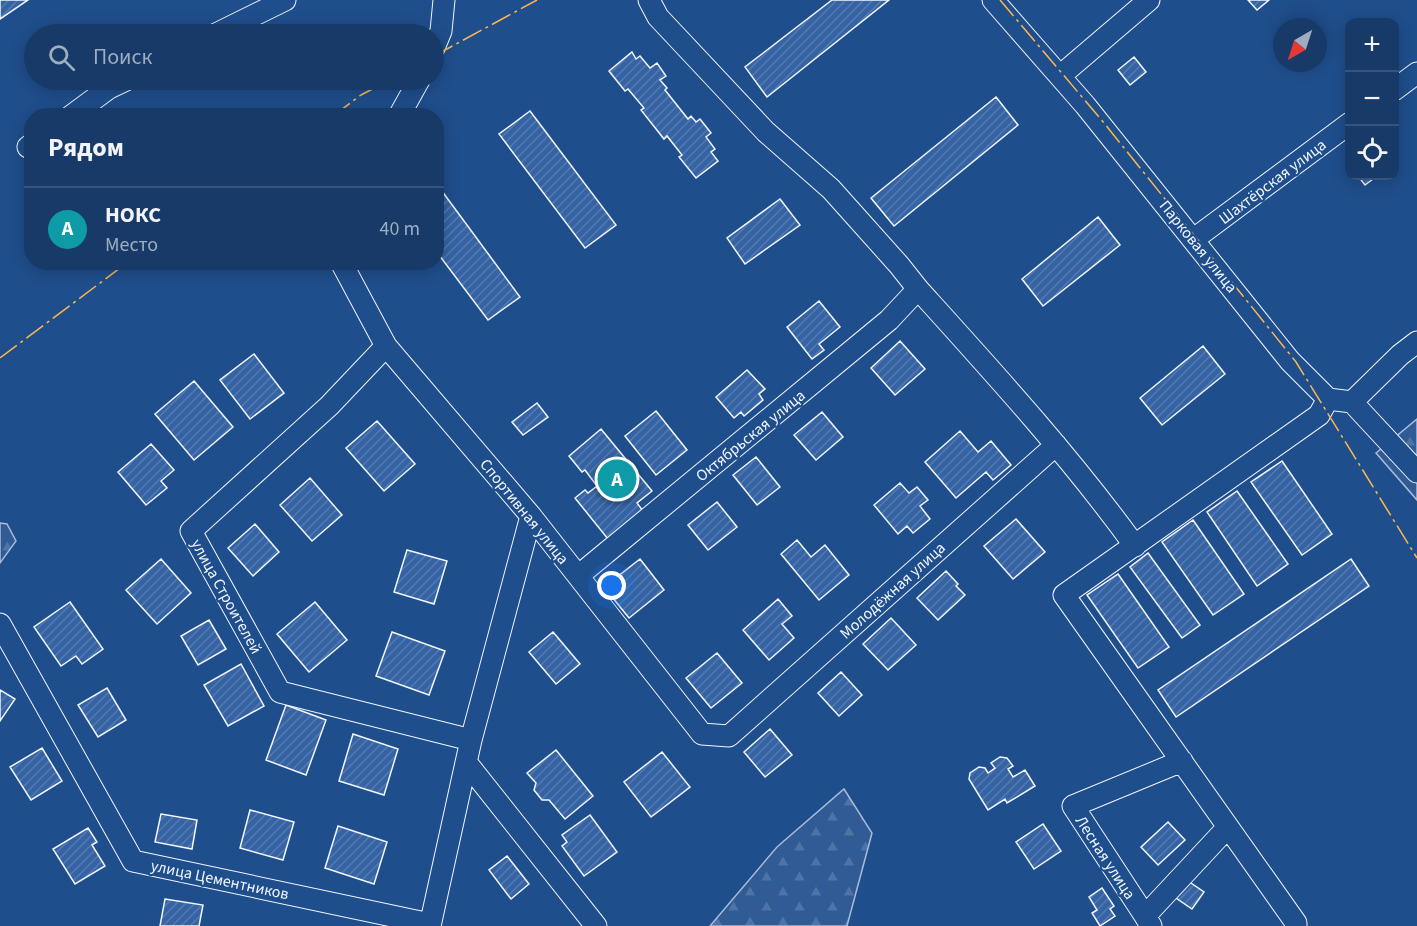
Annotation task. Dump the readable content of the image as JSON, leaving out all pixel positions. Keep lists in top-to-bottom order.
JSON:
{
  "streets": {
    "street": [
      "Шахтёрская улица",
      "Парковая улица",
      "Октябрьская улица",
      "Спортивная улица",
      "Молодёжная улица",
      "улица Строителей",
      "Лесная улица",
      "улица Цементников"
    ]
  },
  "crossings": [
    ["Шахтёрская улица", "Парковая улица"],
    ["Октябрьская улица", "Спортивная улица"],
    ["Спортивная улица", "Молодёжная улица"],
    ["Спортивная улица", "улица Строителей"]
  ],
  "north": "bottom left",
  "page": {
    "map_buttons": ["+", "−"],
    "search": "Поиск",
    "heading": "Рядом",
    "list": [
      {
        "mark": "A",
        "name": "НОКС",
        "note": "Место",
        "value": "40 m"
      }
    ],
    "pins": "A"
  }
}
